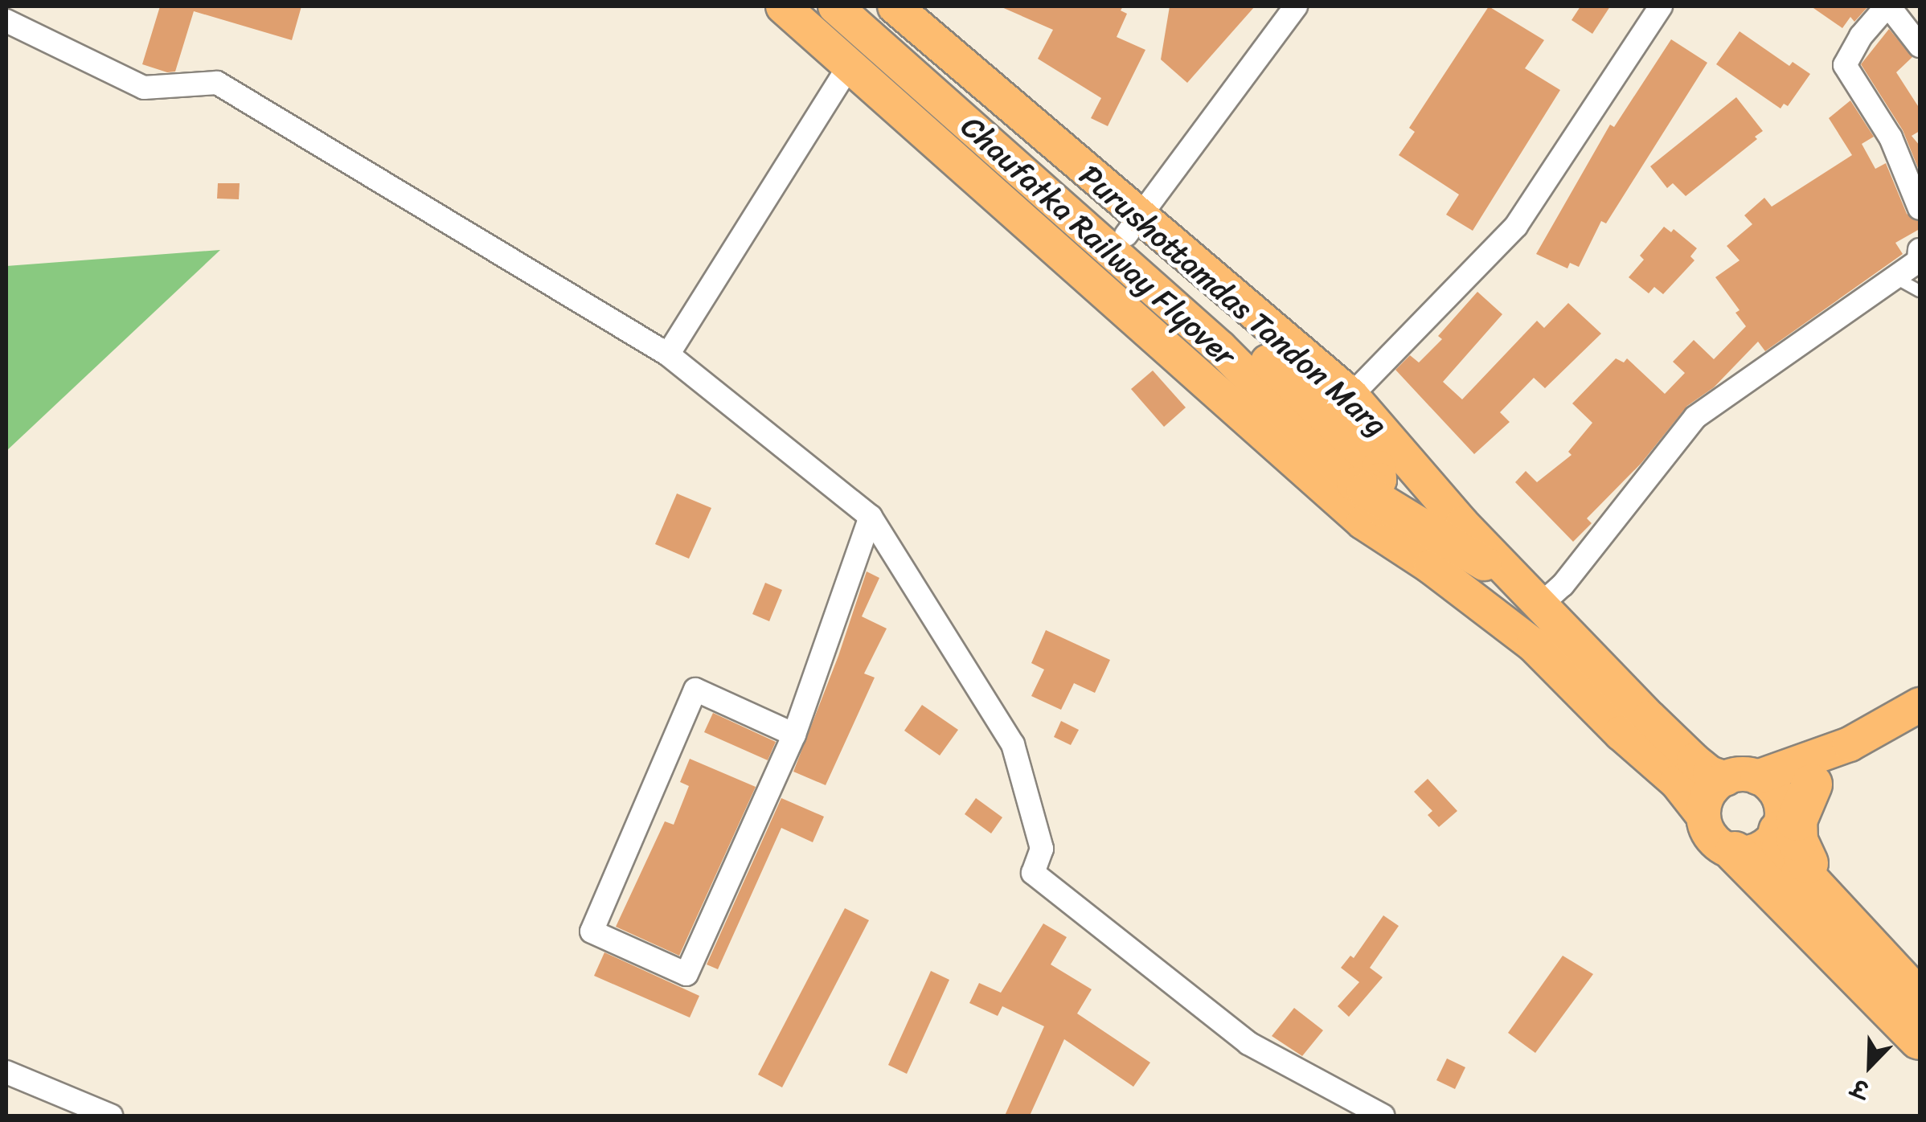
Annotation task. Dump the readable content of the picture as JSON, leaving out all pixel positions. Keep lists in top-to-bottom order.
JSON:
{
  "streets": {
    "main road": ["Chaufatka Railway Flyover", "Purushottamdas Tandon Marg"]
  },
  "north": "bottom left"
}
